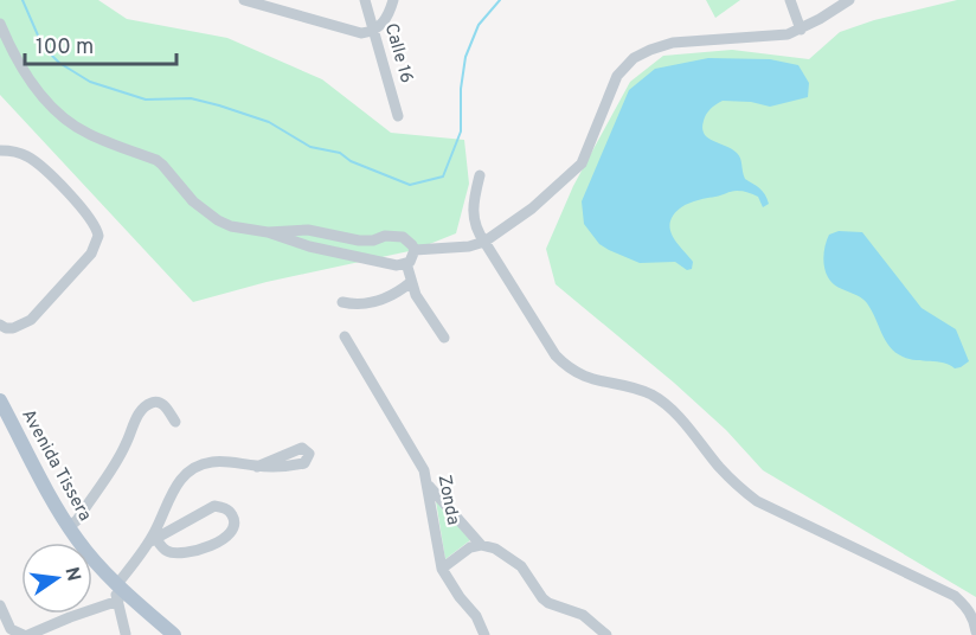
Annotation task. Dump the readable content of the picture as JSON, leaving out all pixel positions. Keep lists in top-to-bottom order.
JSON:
{
  "streets": {
    "main road": ["Avenida Tissera"],
    "street": ["Calle 16", "Zonda"]
  },
  "scale_bar": "100 m",
  "north": "right"
}
